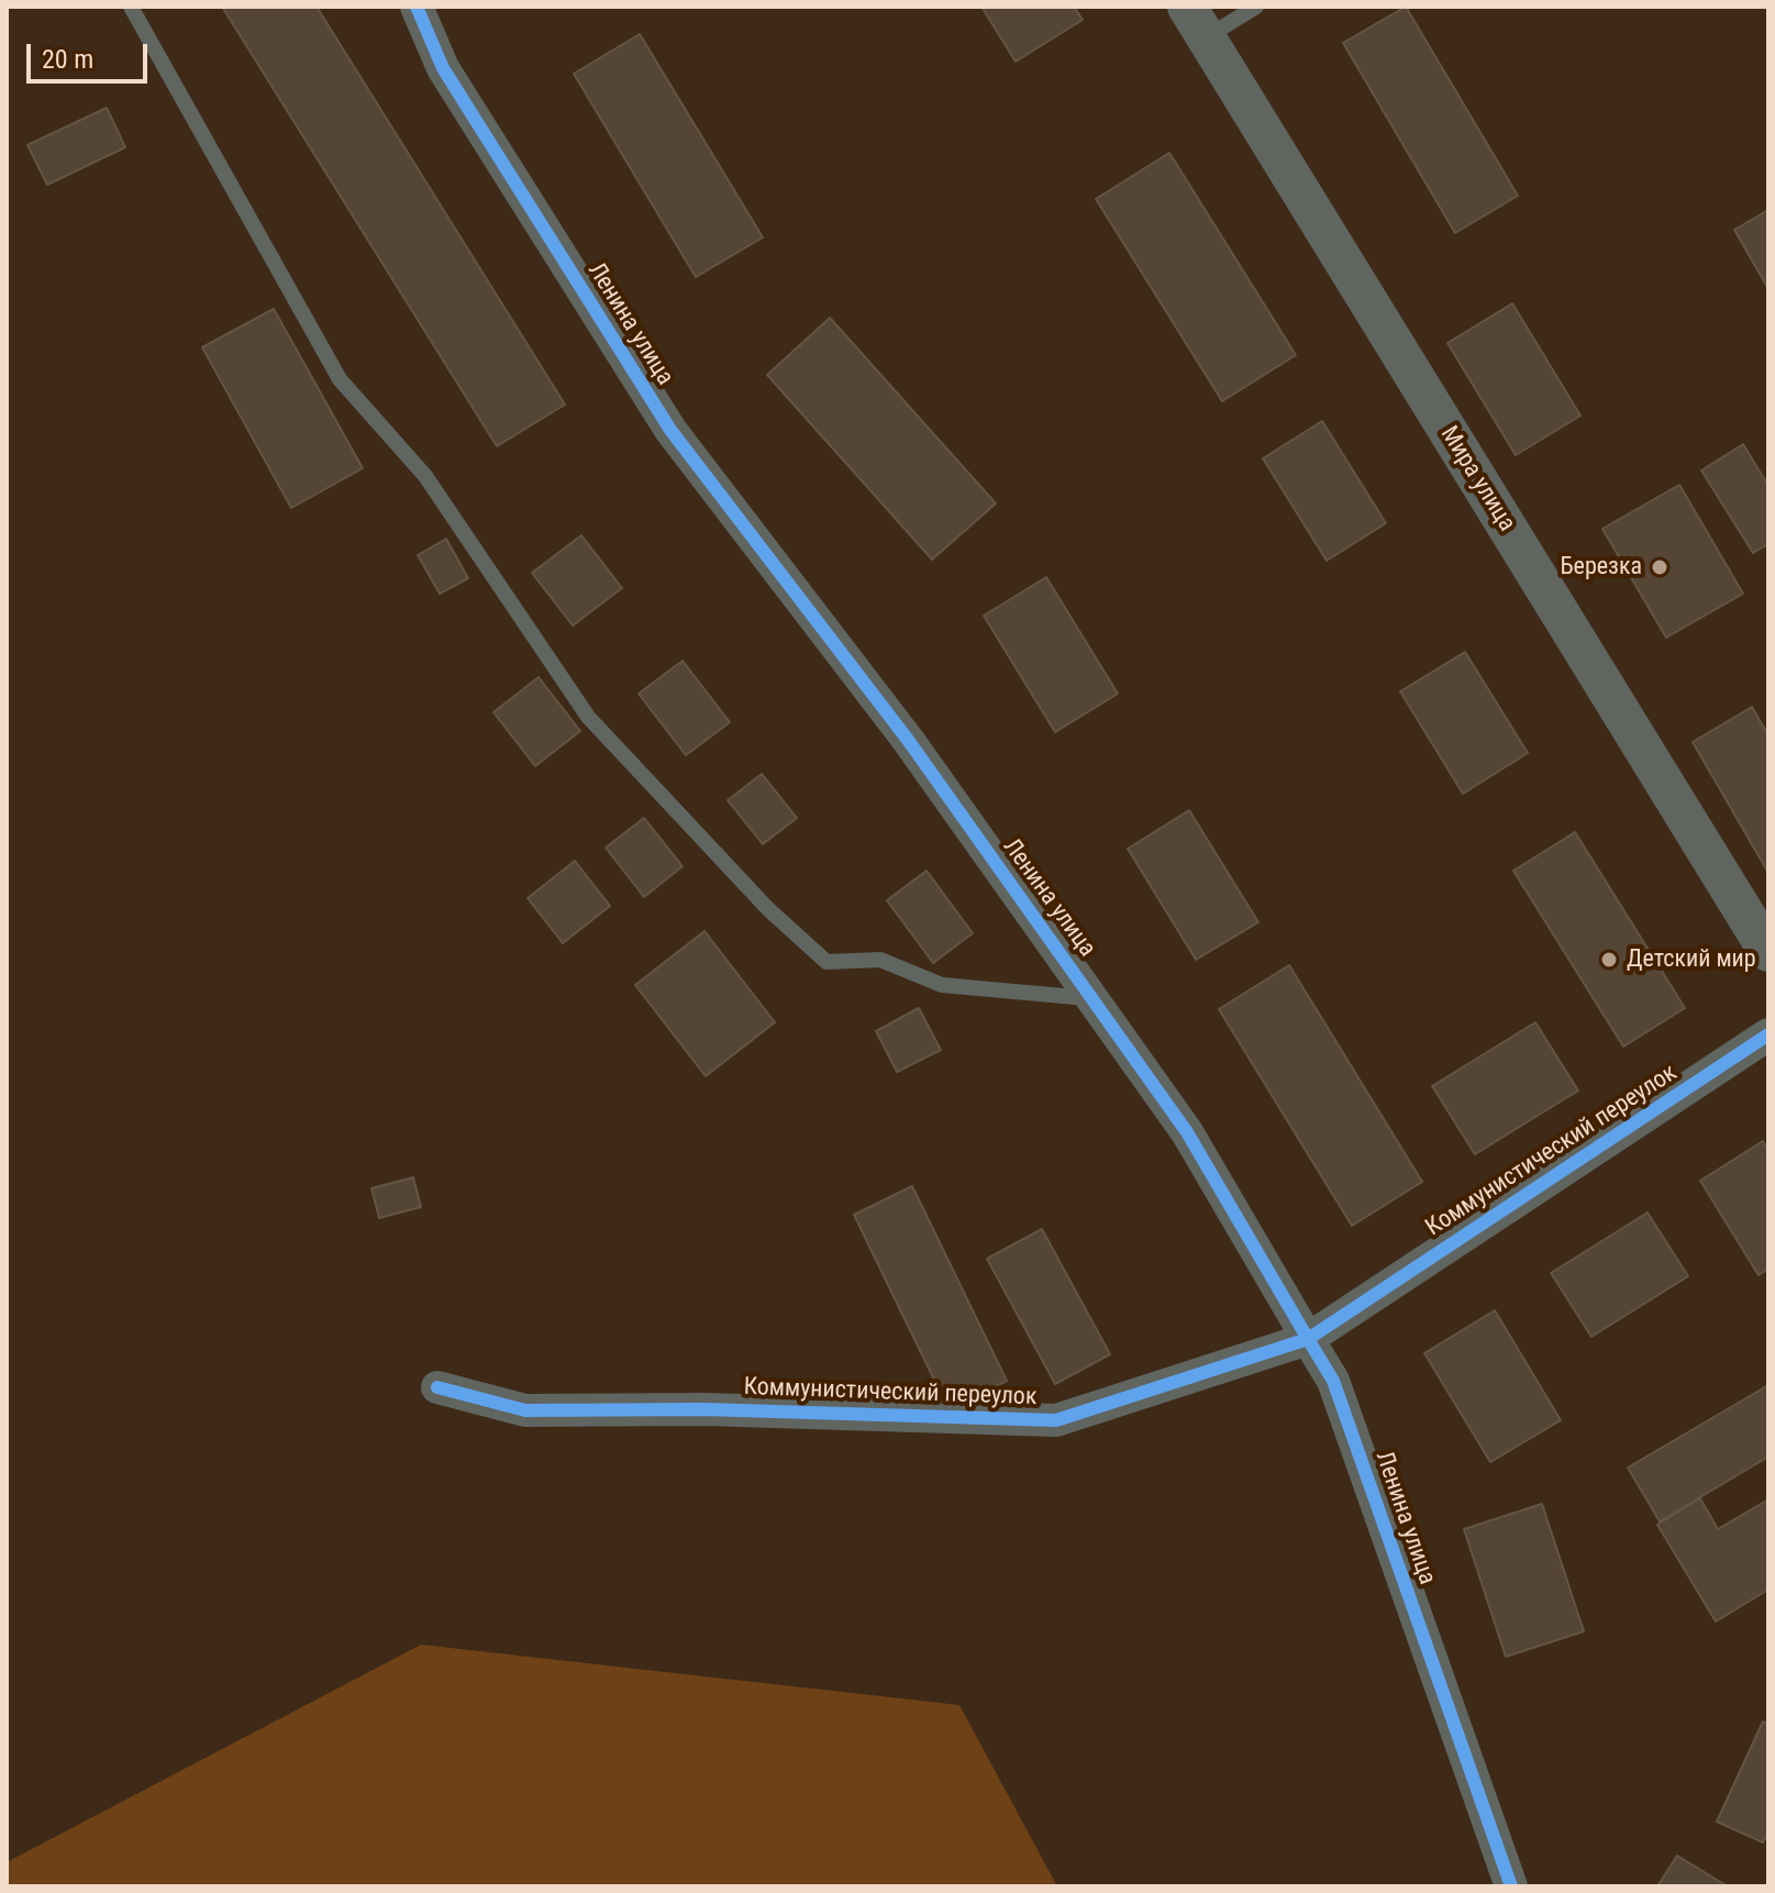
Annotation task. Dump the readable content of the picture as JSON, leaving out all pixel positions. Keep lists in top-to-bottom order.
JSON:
{
  "streets": {
    "street": ["Ленина улица", "Мира улица", "Коммунистический переулок"]
  },
  "crossings": [
    ["Ленина улица", "Коммунистический переулок"]
  ],
  "places": ["Березка", "Детский мир"],
  "scale_bar": "20 m"
}
